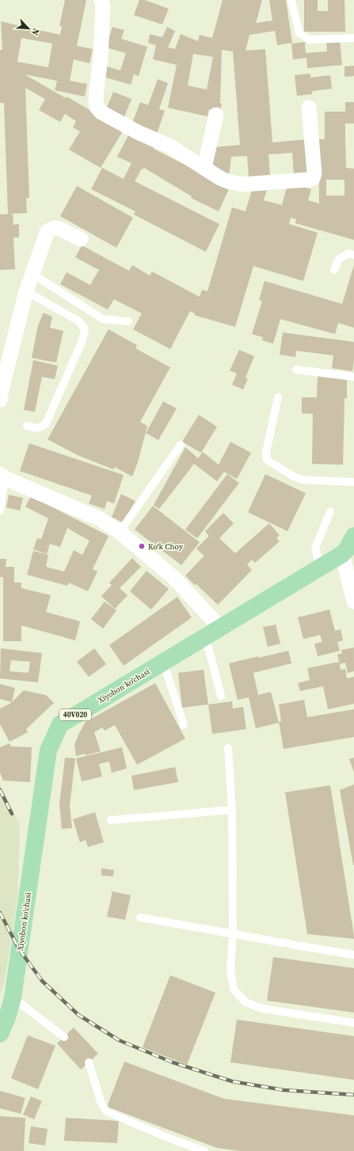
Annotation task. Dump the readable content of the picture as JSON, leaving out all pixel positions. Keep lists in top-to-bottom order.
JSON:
{
  "streets": {
    "main road": ["Xiyobon koʻchasi", "40V020"]
  },
  "places": ["Ko'k Choy"],
  "north": "bottom right"
}
